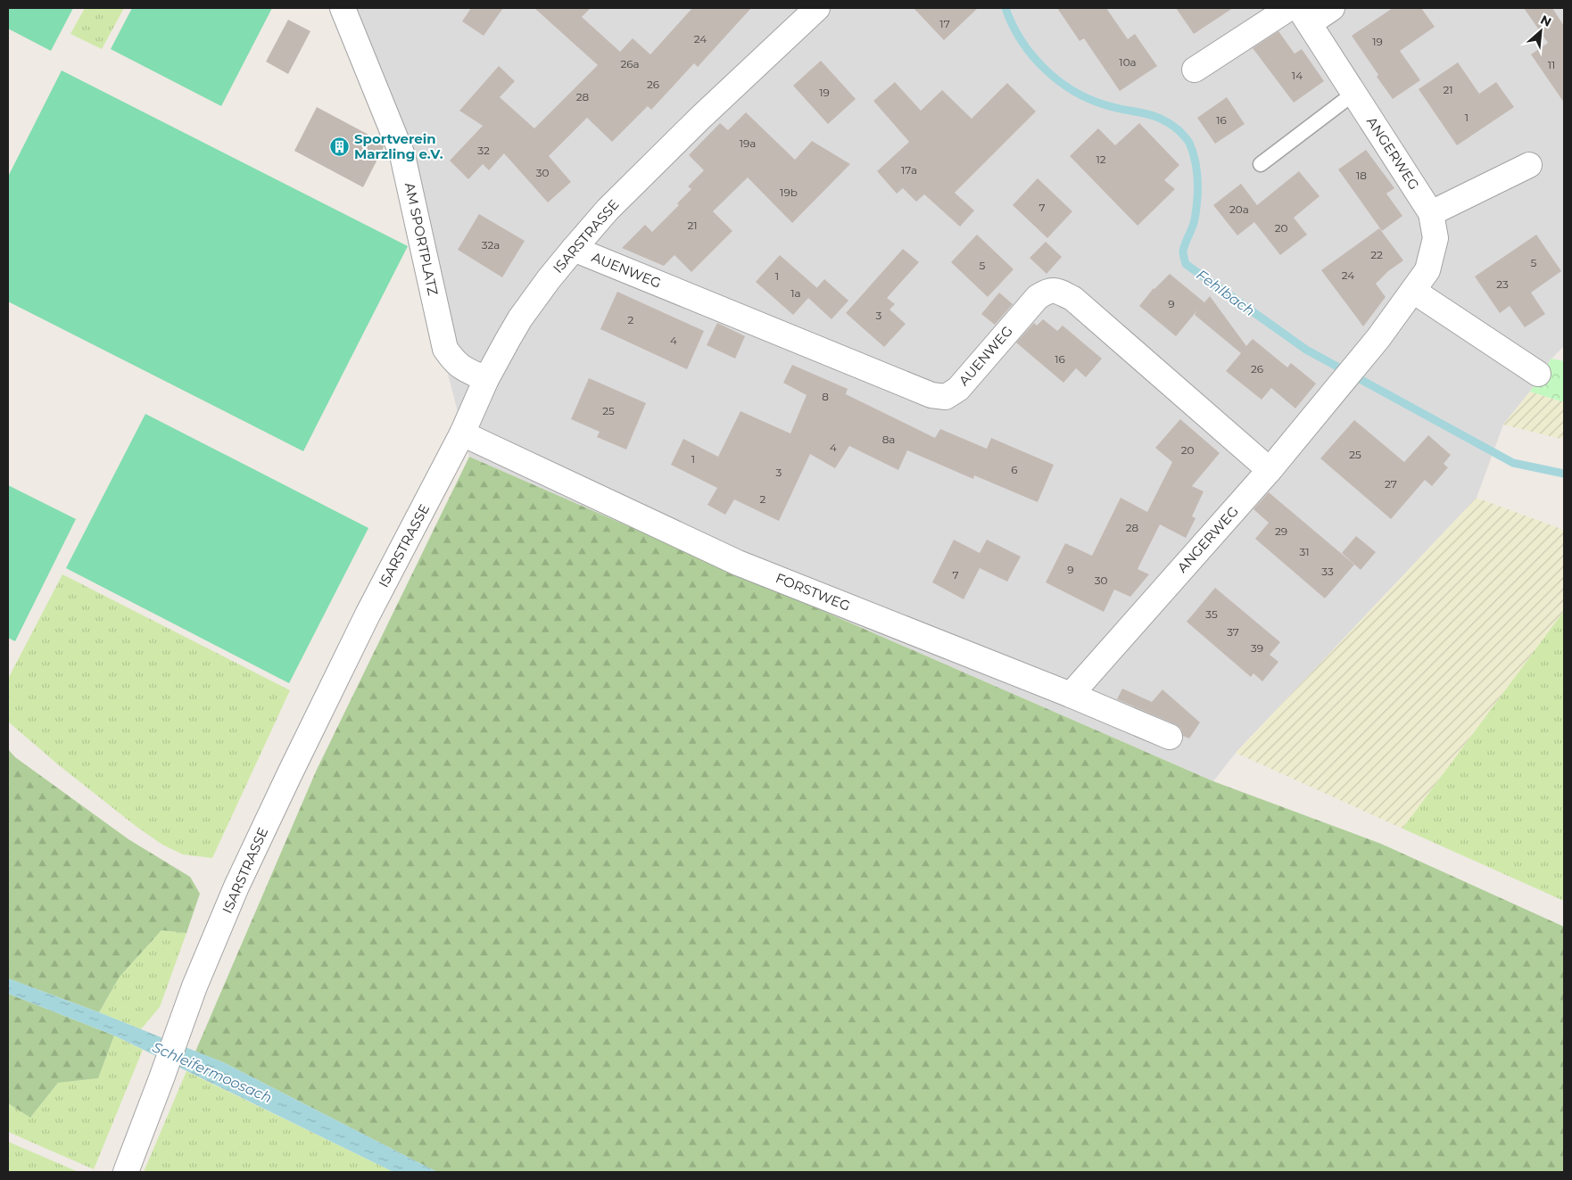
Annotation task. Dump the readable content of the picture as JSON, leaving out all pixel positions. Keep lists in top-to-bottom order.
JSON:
{
  "streets": {
    "street": [
      "ANGERWEG",
      "ISARSTRASSE",
      "AM SPORTPLATZ",
      "AUENWEG",
      "FORSTWEG"
    ]
  },
  "crossings": [
    ["ANGERWEG", "AUENWEG"],
    ["ANGERWEG", "FORSTWEG"],
    ["ISARSTRASSE", "AM SPORTPLATZ"],
    ["ISARSTRASSE", "AUENWEG"],
    ["ISARSTRASSE", "FORSTWEG"]
  ],
  "water": ["Fehlbach", "Schleifermoosach"],
  "places": {
    "building": ["Sportverein Marzling e.V."]
  },
  "house_numbers": [
    "17",
    "24",
    "19",
    "10a",
    "26a",
    "11",
    "14",
    "26",
    "21",
    "19",
    "28",
    "1",
    "16",
    "19a",
    "32",
    "12",
    "17a",
    "30",
    "18",
    "19b",
    "7",
    "20a",
    "21",
    "20",
    "32a",
    "22",
    "5",
    "5",
    "24",
    "1",
    "23",
    "1a",
    "9",
    "3",
    "2",
    "4",
    "16",
    "26",
    "8",
    "25",
    "8a",
    "4",
    "20",
    "25",
    "1",
    "6",
    "3",
    "27",
    "2",
    "28",
    "29",
    "31",
    "9",
    "33",
    "7",
    "30",
    "35",
    "37",
    "39"
  ],
  "north": "top right"
}
